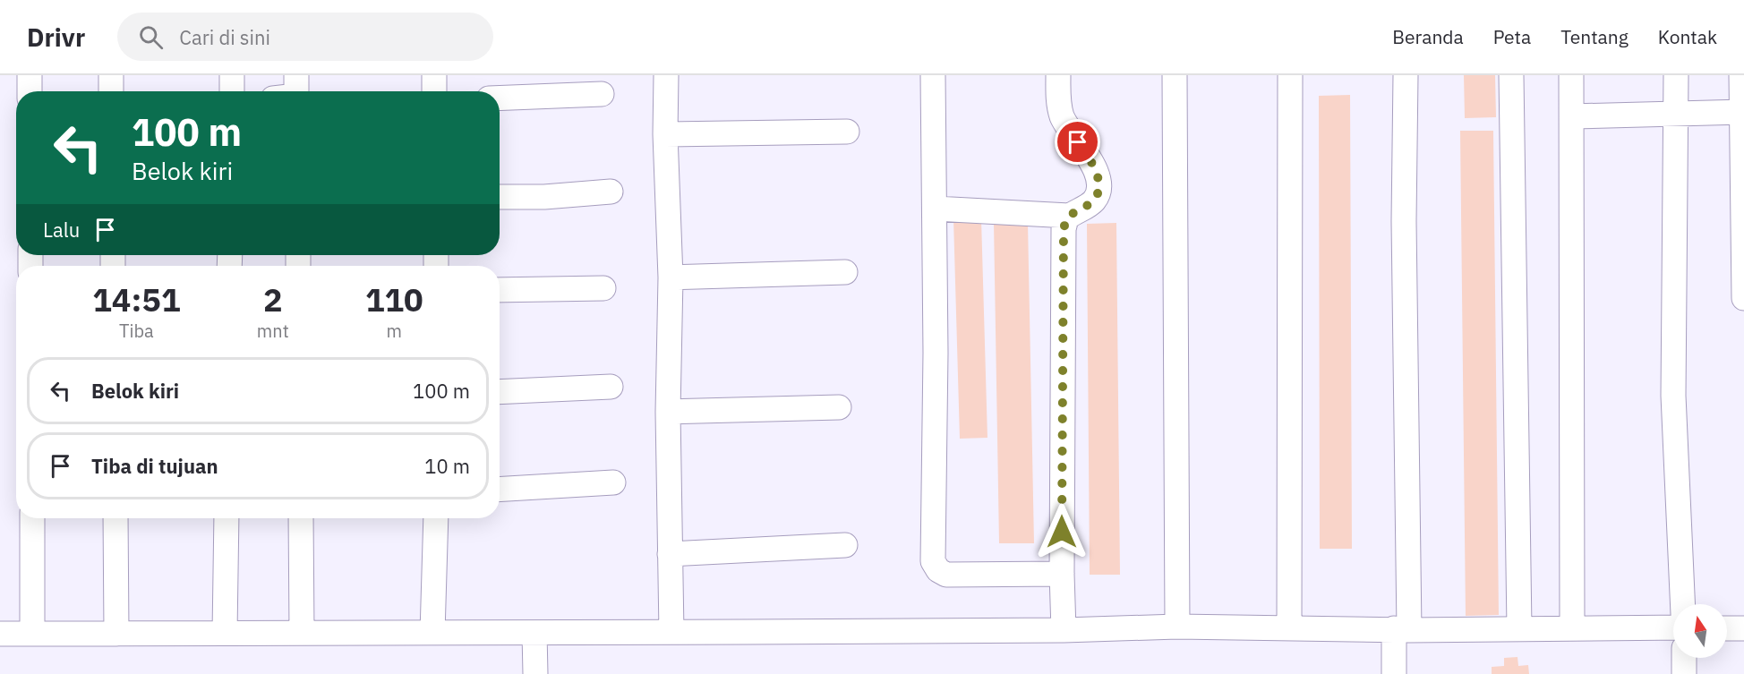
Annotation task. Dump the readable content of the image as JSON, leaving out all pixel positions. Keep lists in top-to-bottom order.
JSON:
{
  "north": "top",
  "page": {
    "header": "Drivr",
    "search": "Cari di sini",
    "nav": [
      "Beranda",
      "Peta",
      "Tentang",
      "Kontak"
    ],
    "turn": ["100 m", "Belok kiri"],
    "then": "Lalu",
    "eta": [
      "14:51",
      "Tiba",
      "2",
      "mnt",
      "110",
      "m"
    ],
    "list": [
      {
        "name": "Belok kiri",
        "value": "100 m"
      },
      {
        "name": "Tiba di tujuan",
        "value": "10 m"
      }
    ]
  }
}
